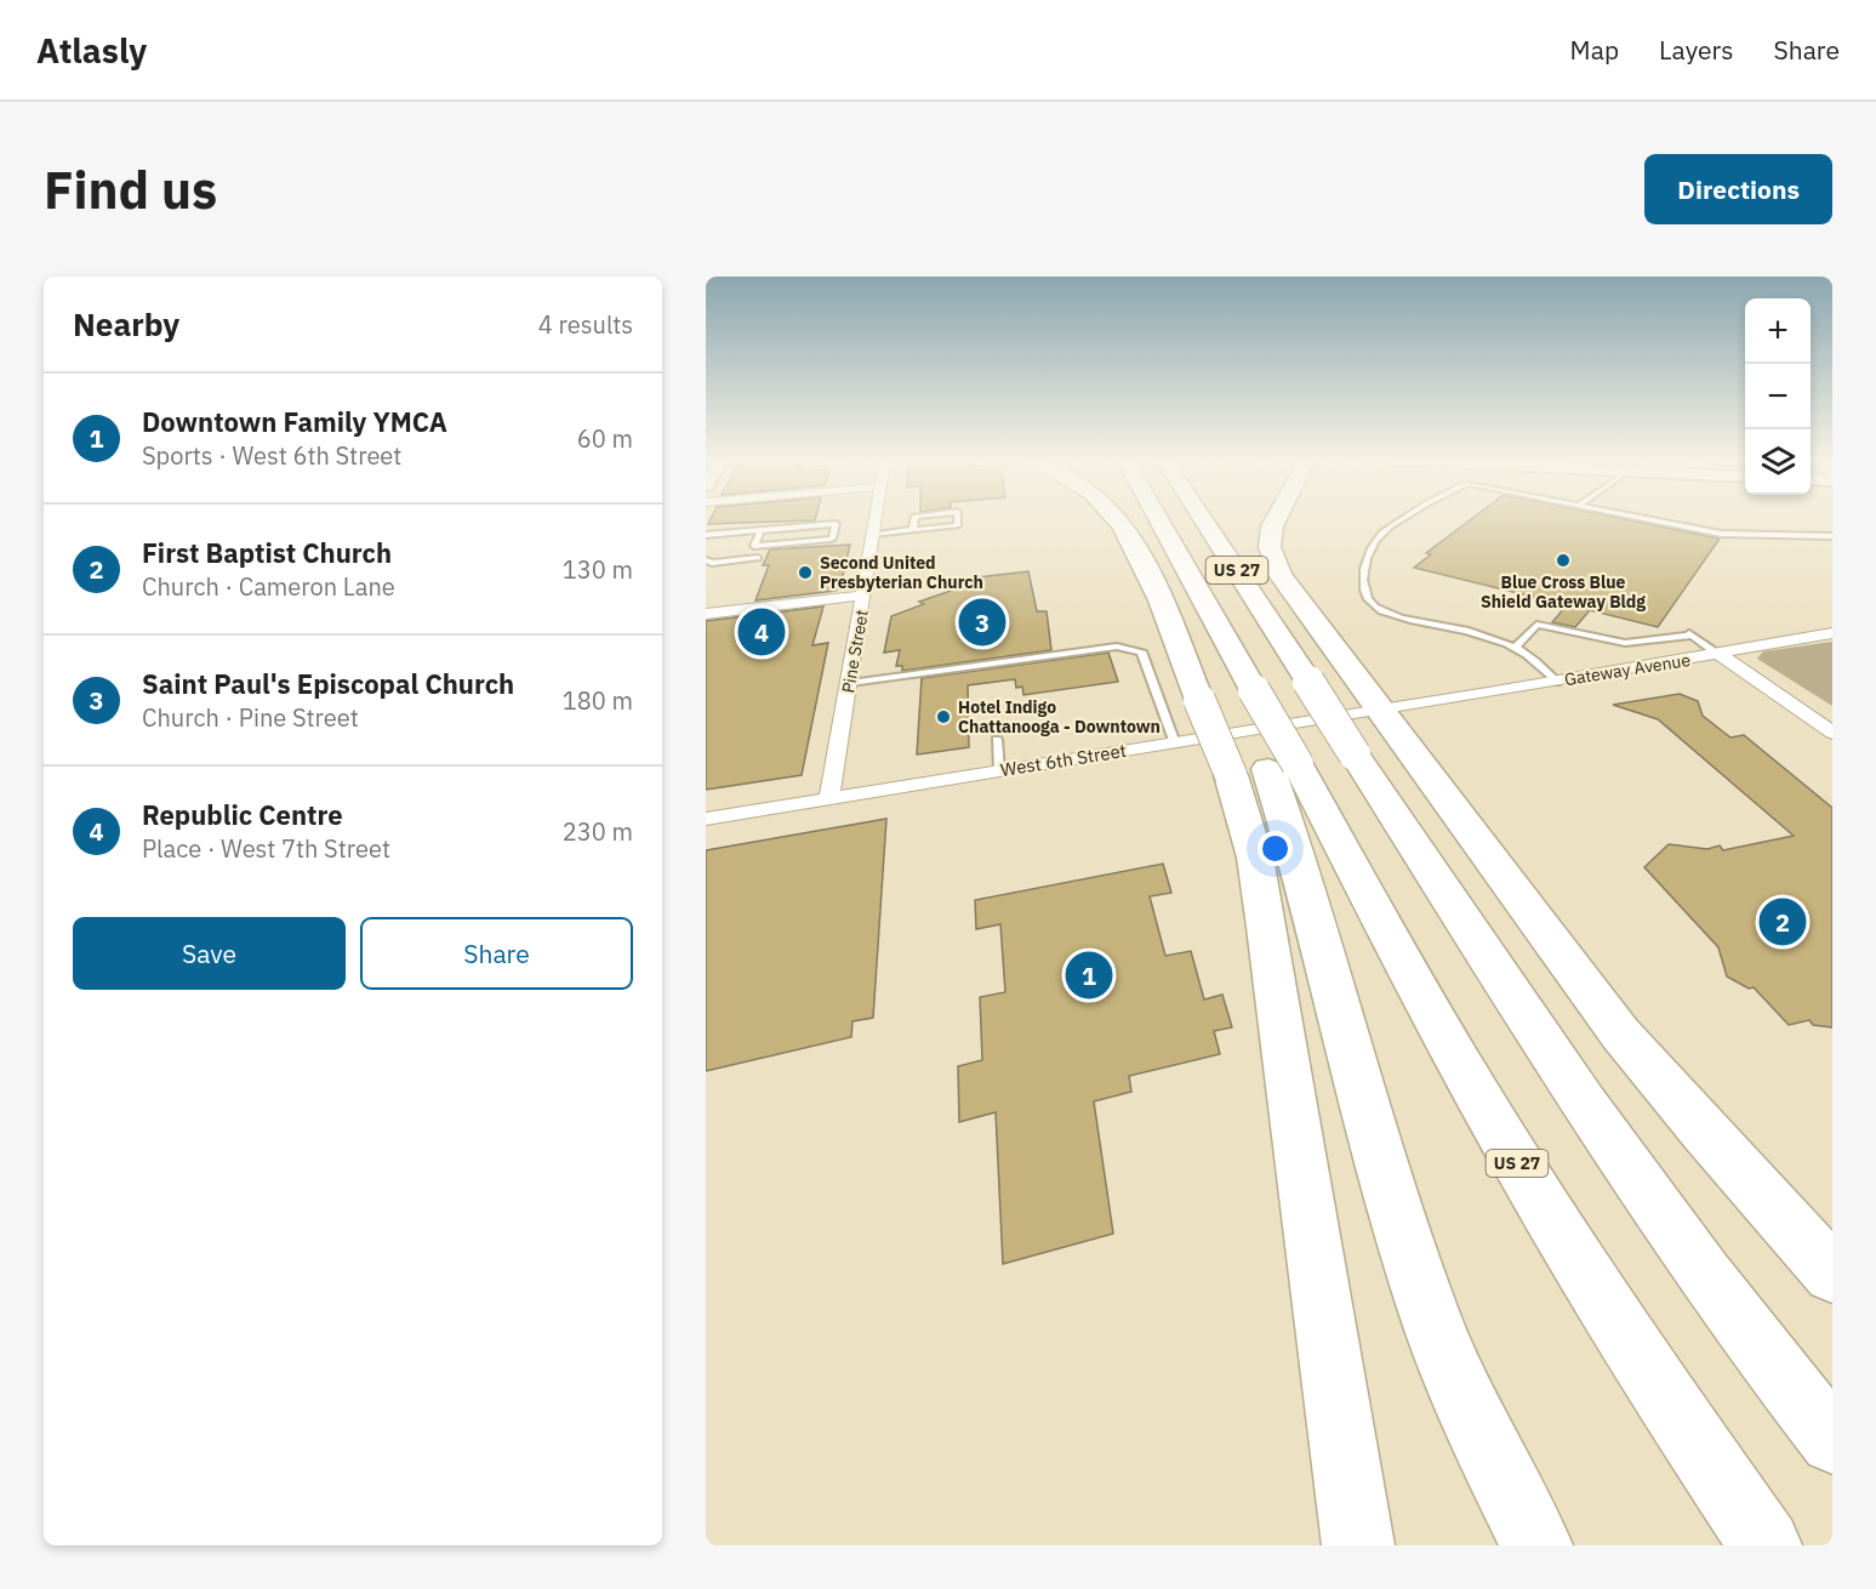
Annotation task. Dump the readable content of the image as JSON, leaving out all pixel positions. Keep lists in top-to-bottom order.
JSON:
{
  "streets": {
    "highway": ["US 27"],
    "street": ["Pine Street", "Gateway Avenue", "West 6th Street"]
  },
  "crossings": [
    ["Pine Street", "West 6th Street"],
    ["Gateway Avenue", "West 6th Street"]
  ],
  "places": ["Blue Cross Blue Shield Gateway Bldg", "Second United Presbyterian Church", "Hotel Indigo Chattanooga - Downtown"],
  "page": {
    "header": "Atlasly",
    "nav": ["Map", "Layers", "Share"],
    "buttons": [
      "Directions",
      ["Save", "Share"]
    ],
    "title": "Find us",
    "heading": ["Nearby", "4 results"],
    "map_buttons": ["+", "−"],
    "list": [
      {
        "mark": "1",
        "name": "Downtown Family YMCA",
        "note": "Sports · West 6th Street",
        "value": "60 m"
      },
      {
        "mark": "2",
        "name": "First Baptist Church",
        "note": "Church · Cameron Lane",
        "value": "130 m"
      },
      {
        "mark": "3",
        "name": "Saint Paul's Episcopal Church",
        "note": "Church · Pine Street",
        "value": "180 m"
      },
      {
        "mark": "4",
        "name": "Republic Centre",
        "note": "Place · West 7th Street",
        "value": "230 m"
      }
    ],
    "pins": [
      "3",
      "4",
      "2",
      "1"
    ]
  }
}
